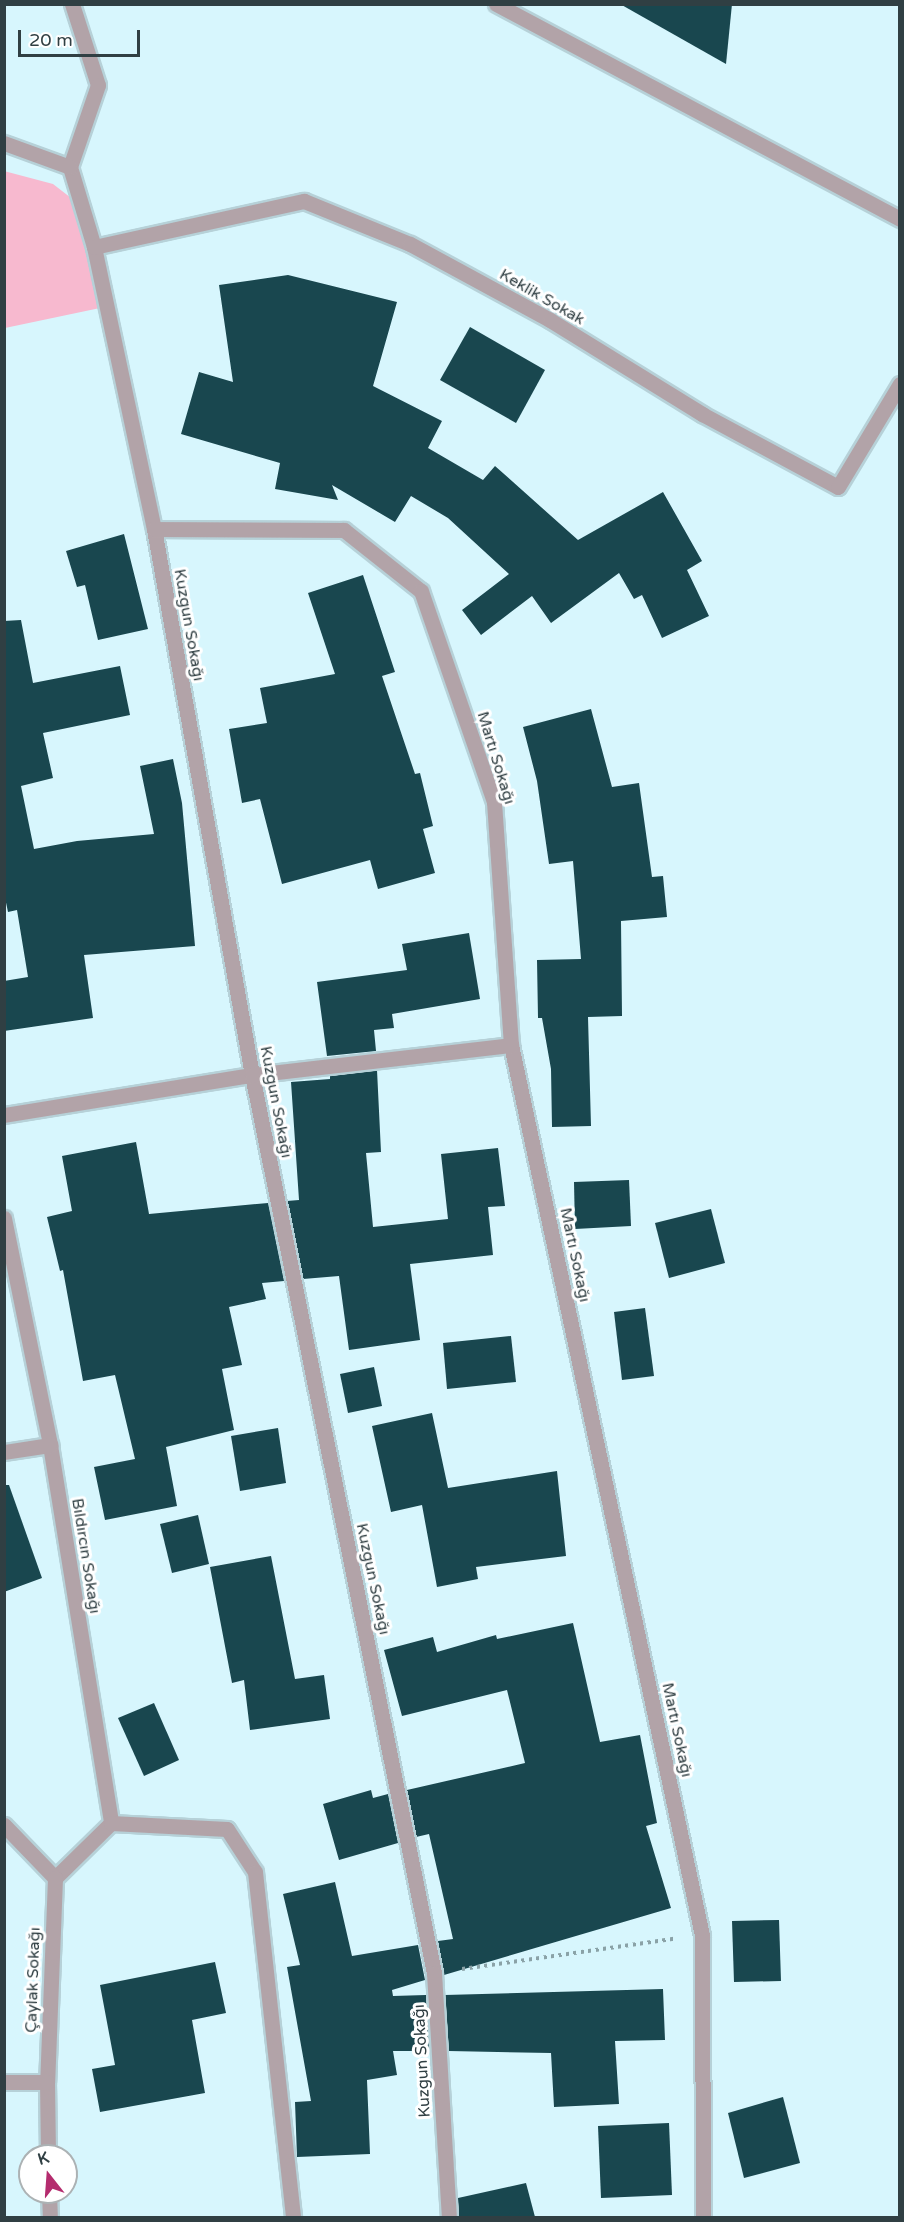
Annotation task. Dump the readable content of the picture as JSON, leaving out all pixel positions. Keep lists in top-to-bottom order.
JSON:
{
  "streets": {
    "street": [
      "Keklik Sokak",
      "Kuzgun Sokağı",
      "Martı Sokağı",
      "Bıldırcın Sokağı",
      "Çaylak Sokağı"
    ]
  },
  "crossings": [
    ["Keklik Sokak", "Kuzgun Sokağı"],
    ["Kuzgun Sokağı", "Martı Sokağı"]
  ],
  "scale_bar": "20 m",
  "north": "top"
}
